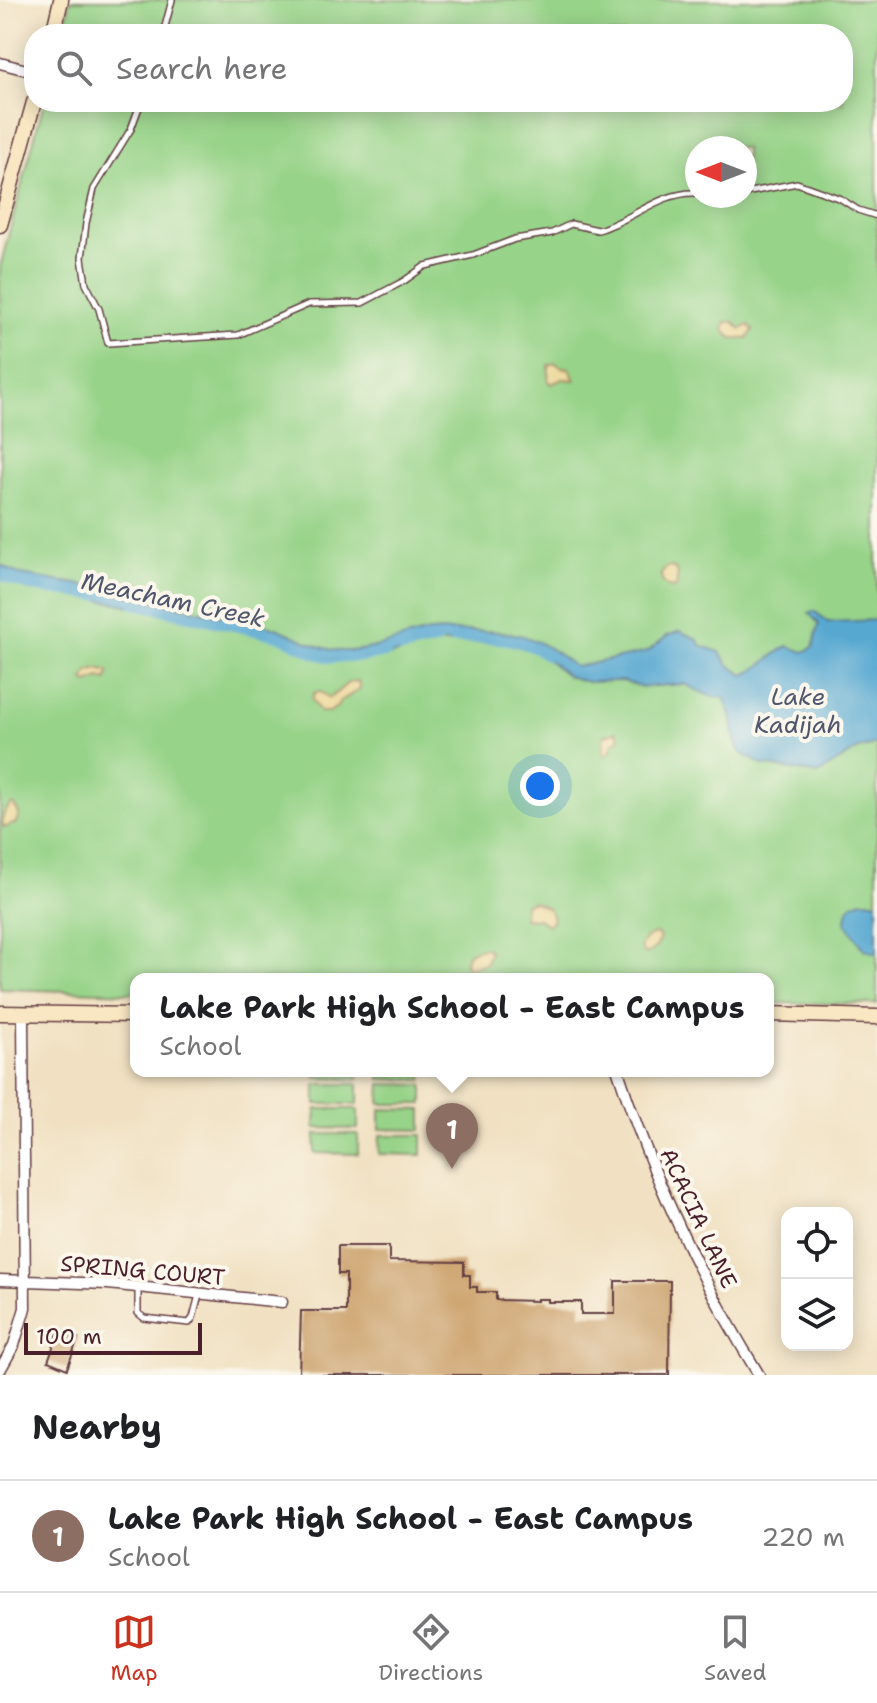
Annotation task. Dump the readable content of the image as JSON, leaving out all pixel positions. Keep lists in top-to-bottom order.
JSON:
{
  "streets": {
    "street": ["ACACIA LANE", "SPRING COURT"]
  },
  "water": ["Meacham Creek", "Lake Kadijah"],
  "scale_bar": "100 m",
  "north": "left",
  "page": {
    "search": "Search here",
    "popup": ["Lake Park High School - East Campus", "School"],
    "pins": "1",
    "scale": "100 m",
    "heading": "Nearby",
    "list": [
      {
        "mark": "1",
        "name": "Lake Park High School - East Campus",
        "note": "School",
        "value": "220 m"
      }
    ],
    "nav": ["Map", "Directions", "Saved"]
  }
}
